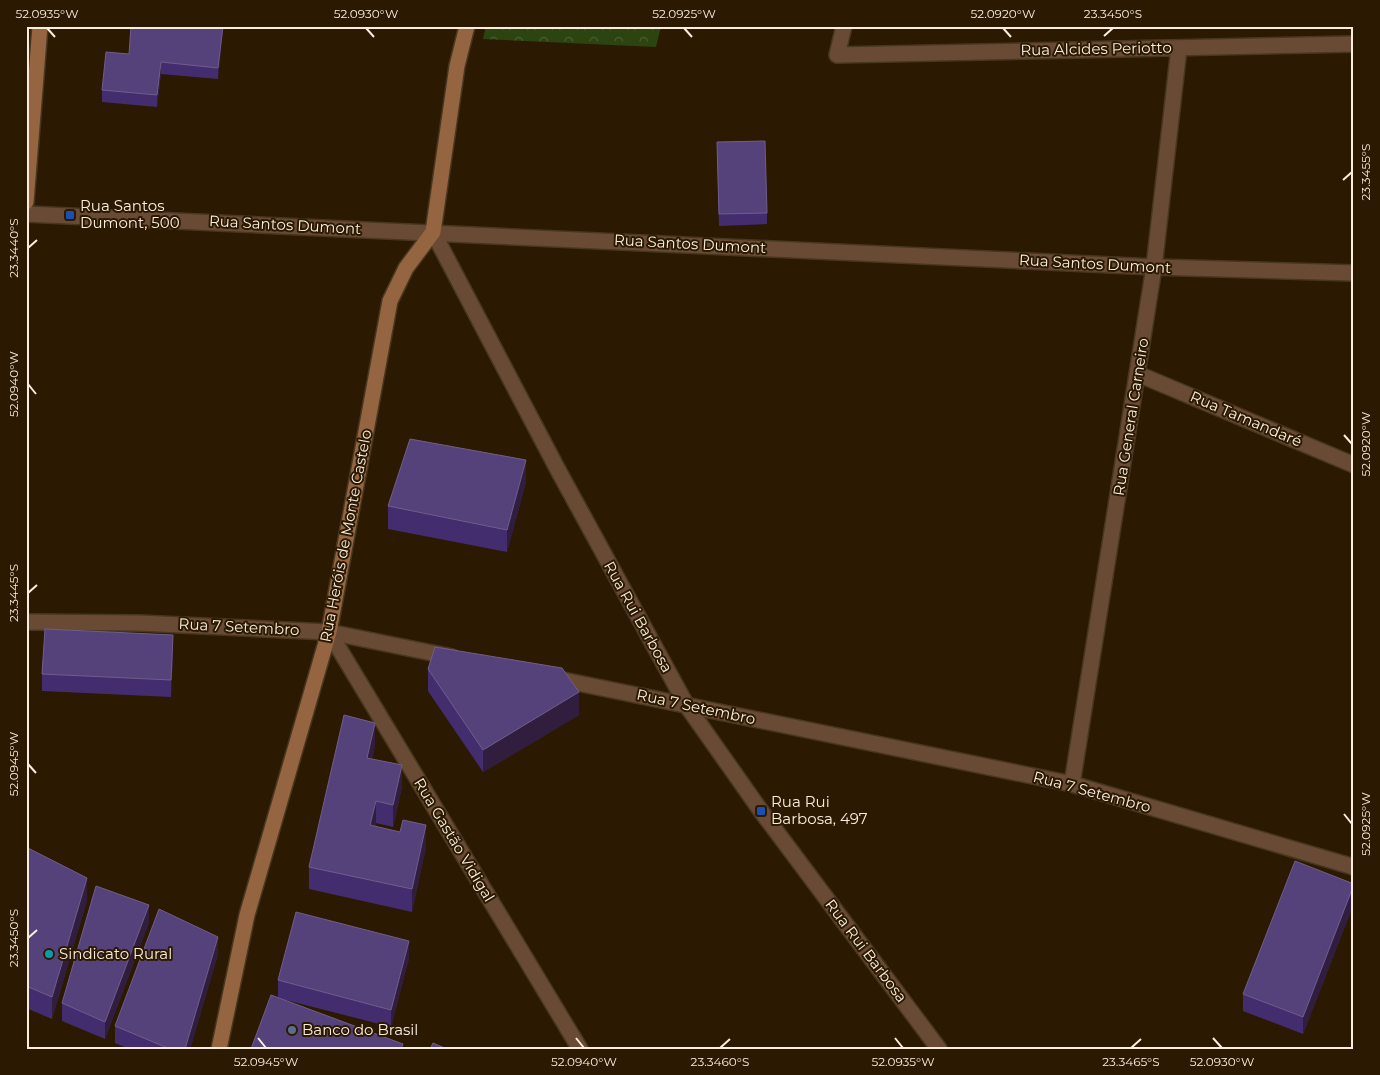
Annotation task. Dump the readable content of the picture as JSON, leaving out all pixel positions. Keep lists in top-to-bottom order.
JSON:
{
  "streets": {
    "main road": ["Rua Heróis de Monte Castelo"],
    "street": [
      "Rua Alcides Periotto",
      "Rua Santos Dumont",
      "Rua General Carneiro",
      "Rua Tamandaré",
      "Rua Rui Barbosa",
      "Rua 7 Setembro",
      "Rua Gastão Vidigal"
    ]
  },
  "crossings": [
    ["Rua Alcides Periotto", "Rua General Carneiro"],
    ["Rua Santos Dumont", "Rua General Carneiro"],
    ["Rua Santos Dumont", "Rua Heróis de Monte Castelo"],
    ["Rua Santos Dumont", "Rua Rui Barbosa"],
    ["Rua General Carneiro", "Rua Tamandaré"],
    ["Rua General Carneiro", "Rua 7 Setembro"],
    ["Rua Heróis de Monte Castelo", "Rua Rui Barbosa"],
    ["Rua Heróis de Monte Castelo", "Rua 7 Setembro"],
    ["Rua Heróis de Monte Castelo", "Rua Gastão Vidigal"],
    ["Rua Rui Barbosa", "Rua 7 Setembro"],
    ["Rua 7 Setembro", "Rua Gastão Vidigal"]
  ],
  "places": {
    "transit": ["Rua Santos Dumont, 500", "Rua Rui Barbosa, 497"],
    "other": ["Sindicato Rural", "Banco do Brasil"]
  },
  "coordinates": [
    "52.0935°W",
    "52.0930°W",
    "52.0925°W",
    "52.0920°W",
    "23.3450°S",
    "23.3455°S",
    "23.3440°S",
    "52.0940°W",
    "23.3445°S",
    "52.0945°W",
    "23.3460°S",
    "23.3465°S"
  ]
}
